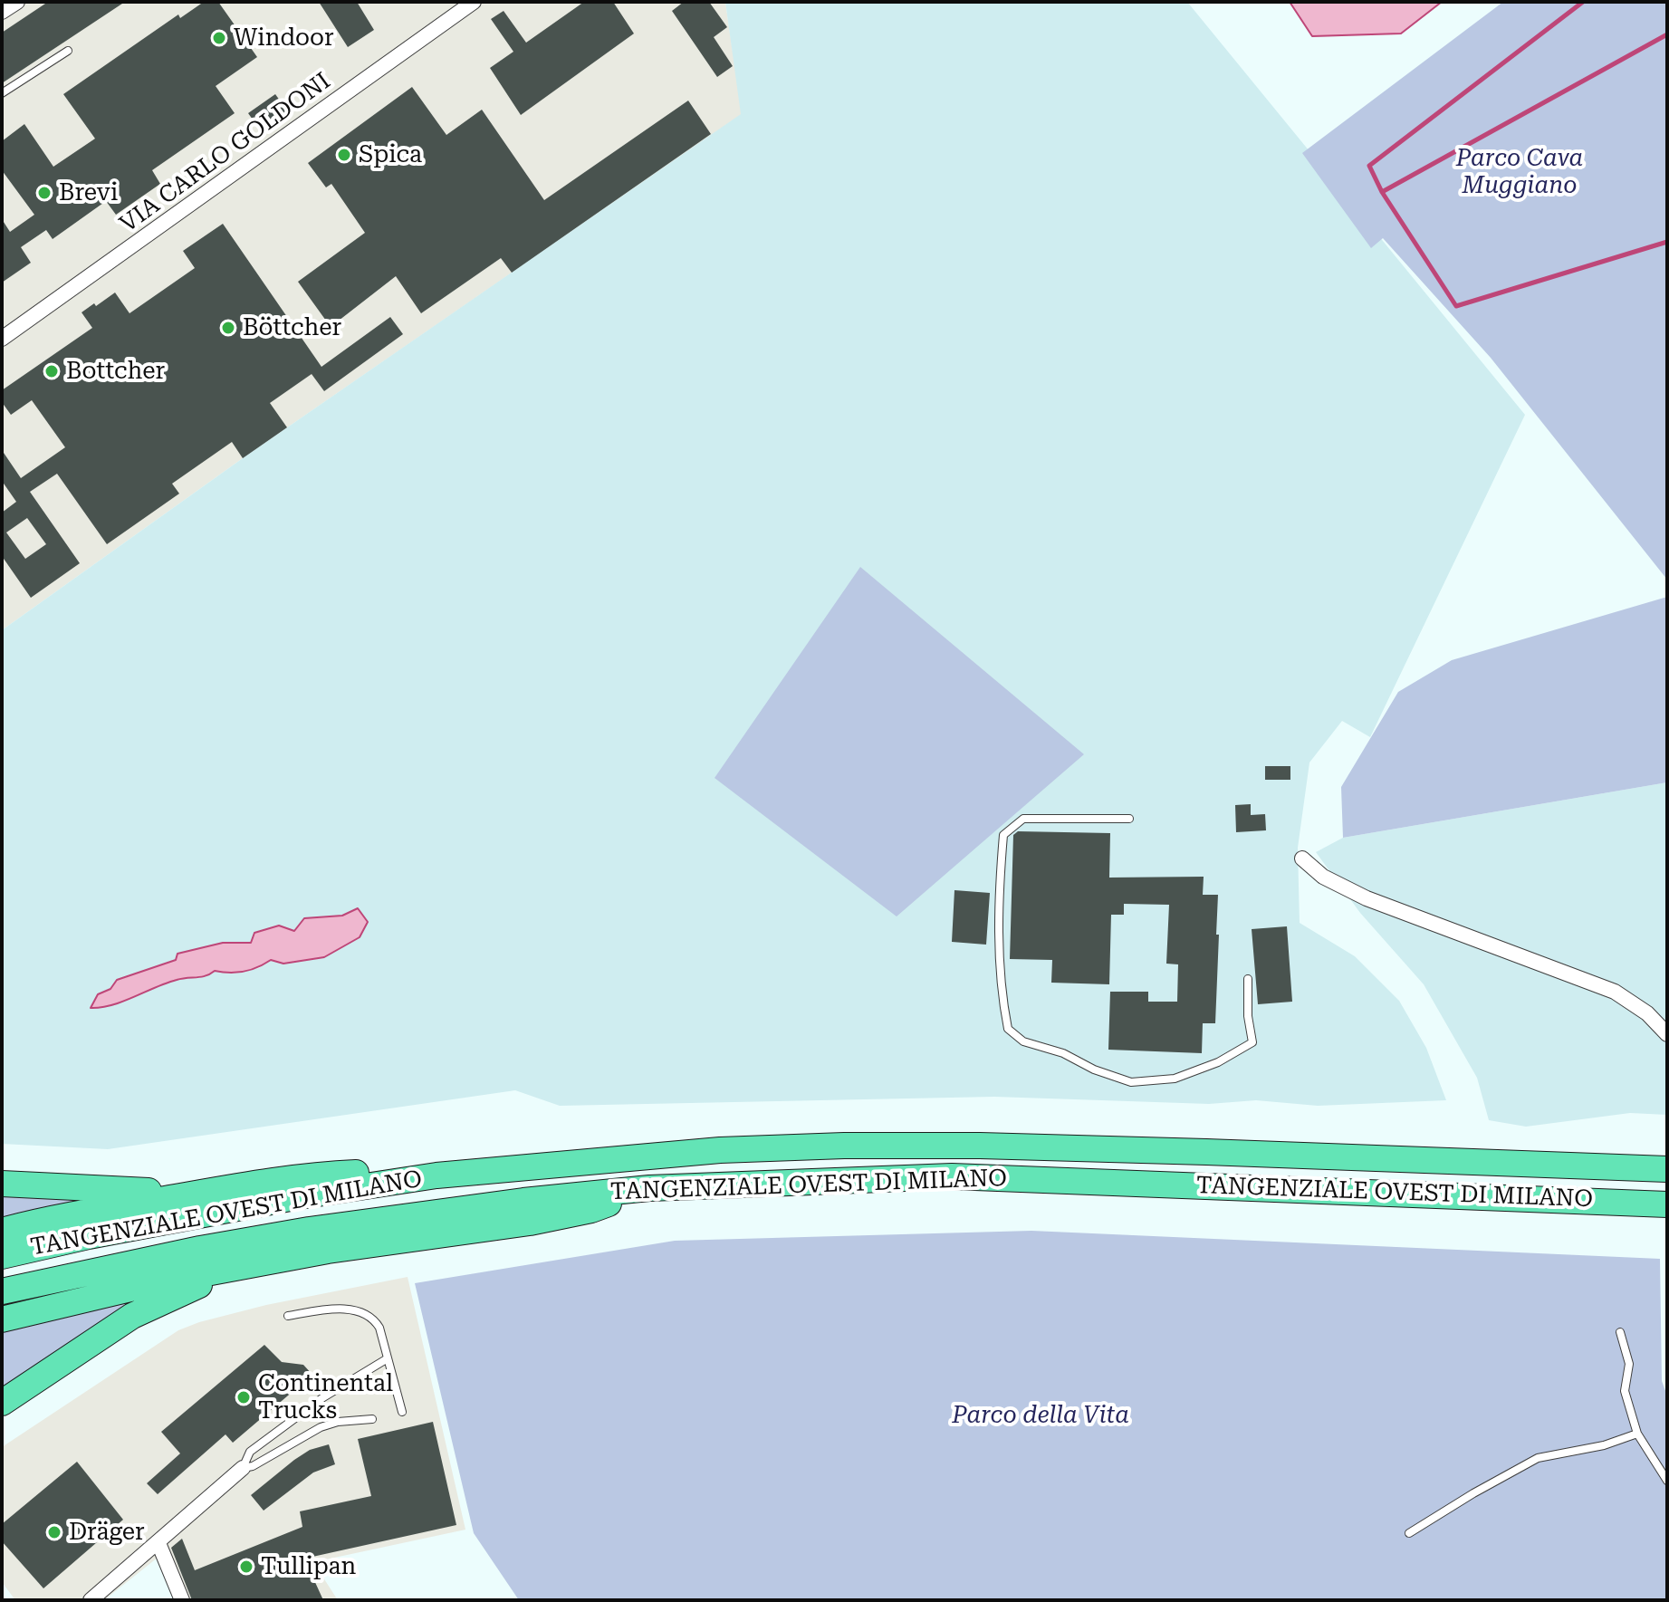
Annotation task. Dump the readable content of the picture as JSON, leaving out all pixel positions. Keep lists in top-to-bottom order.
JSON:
{
  "streets": {
    "highway": ["TANGENZIALE OVEST DI MILANO"],
    "street": ["VIA CARLO GOLDONI"]
  },
  "parks": ["Parco Cava Muggiano", "Parco della Vita"],
  "places": [
    "Windoor",
    "Spica",
    "Brevi",
    "Böttcher",
    "Bottcher",
    "Continental Trucks",
    "Dräger",
    "Tullipan"
  ]
}
